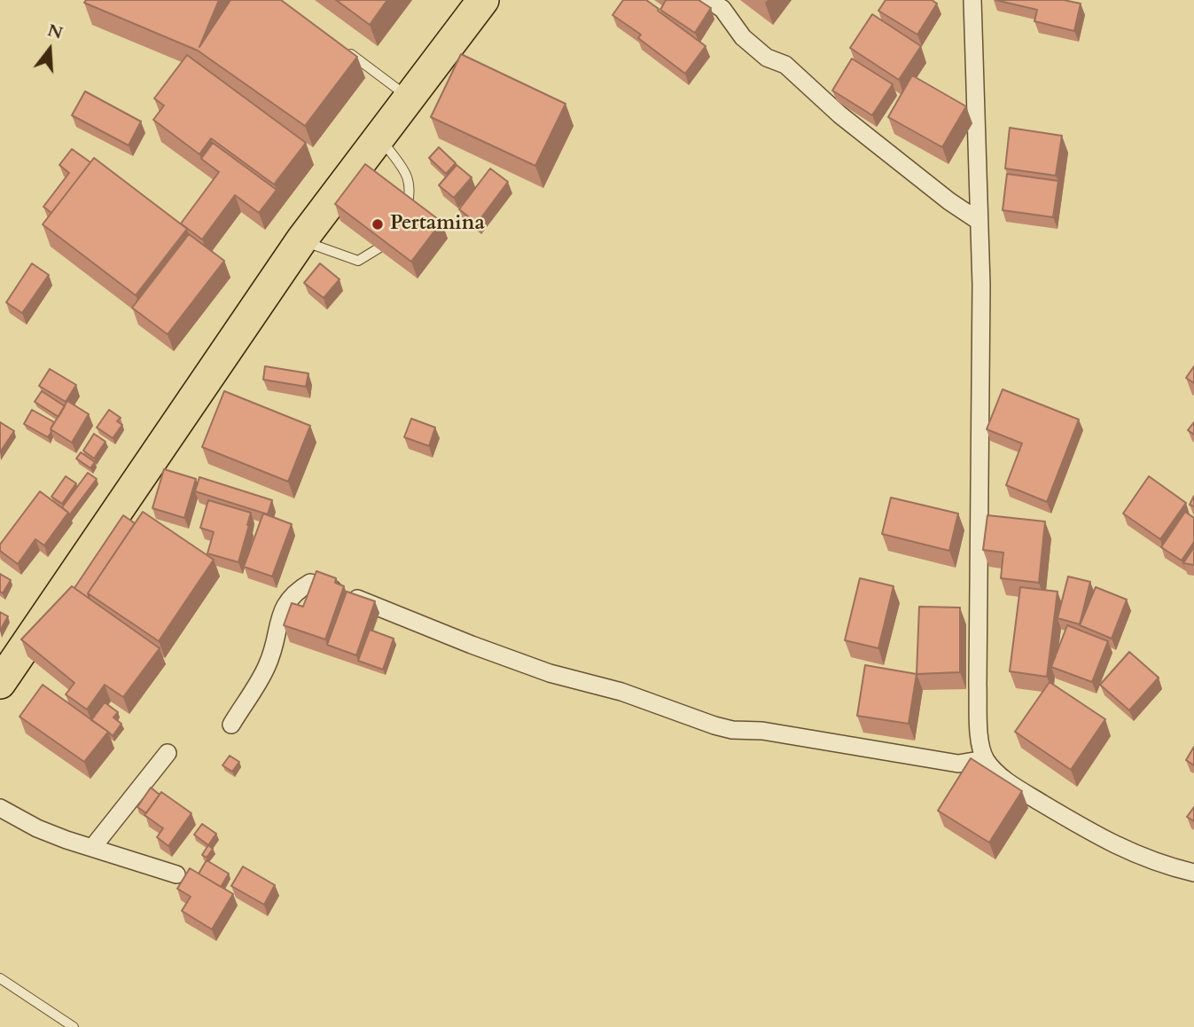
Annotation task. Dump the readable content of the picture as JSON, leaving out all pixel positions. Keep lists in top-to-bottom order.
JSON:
{
  "places": ["Pertamina"],
  "north": "top"
}
